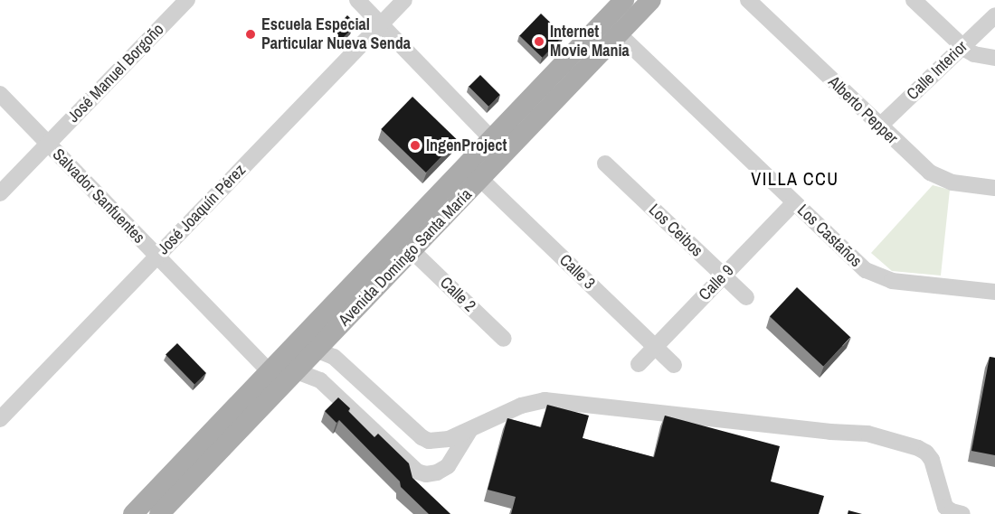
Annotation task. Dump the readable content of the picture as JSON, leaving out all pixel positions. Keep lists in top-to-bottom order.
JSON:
{
  "streets": {
    "main road": ["Avenida Domingo Santa María"],
    "street": [
      "Calle Interior",
      "José Manuel Borgoño",
      "Alberto Pepper",
      "Salvador Sanfuentes",
      "José Joaquín Pérez",
      "Los Ceibos",
      "Los Castaños",
      "Calle 3",
      "Calle 9",
      "Calle 2"
    ]
  },
  "crossings": [
    ["Calle Interior", "Alberto Pepper"],
    ["José Manuel Borgoño", "Salvador Sanfuentes"],
    ["Salvador Sanfuentes", "José Joaquín Pérez"],
    ["Salvador Sanfuentes", "Avenida Domingo Santa María"],
    ["Los Ceibos", "Calle 9"],
    ["Los Castaños", "Avenida Domingo Santa María"],
    ["Los Castaños", "Calle 9"],
    ["Avenida Domingo Santa María", "Calle 3"],
    ["Avenida Domingo Santa María", "Calle 2"],
    ["Calle 3", "Calle 9"]
  ],
  "districts": ["VILLA CCU"],
  "places": ["Escuela Especial Particular Nueva Senda", "Internet Movie Mania", "IngenProject"]
}
